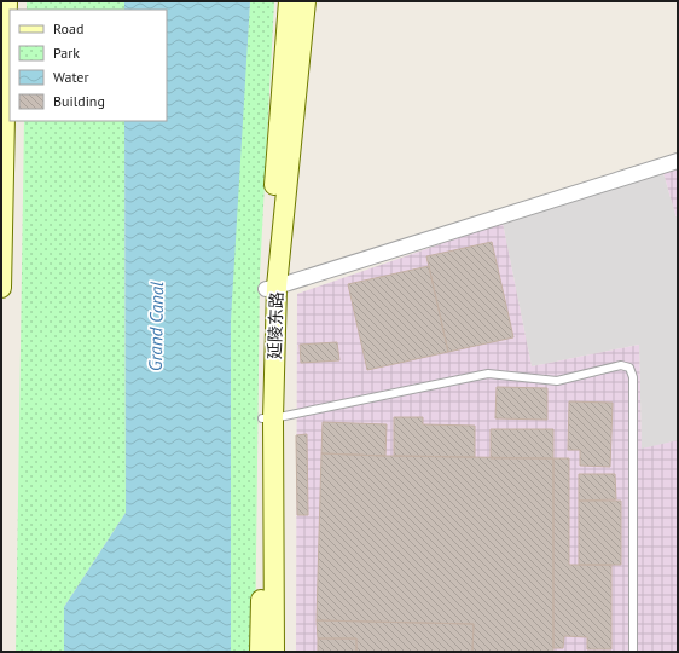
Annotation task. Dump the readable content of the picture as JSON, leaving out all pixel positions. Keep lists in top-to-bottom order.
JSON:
{
  "streets": {
    "main road": ["延陵东路"]
  },
  "water": ["Grand Canal"],
  "legend": [
    "Road",
    "Park",
    "Water",
    "Building"
  ]
}
